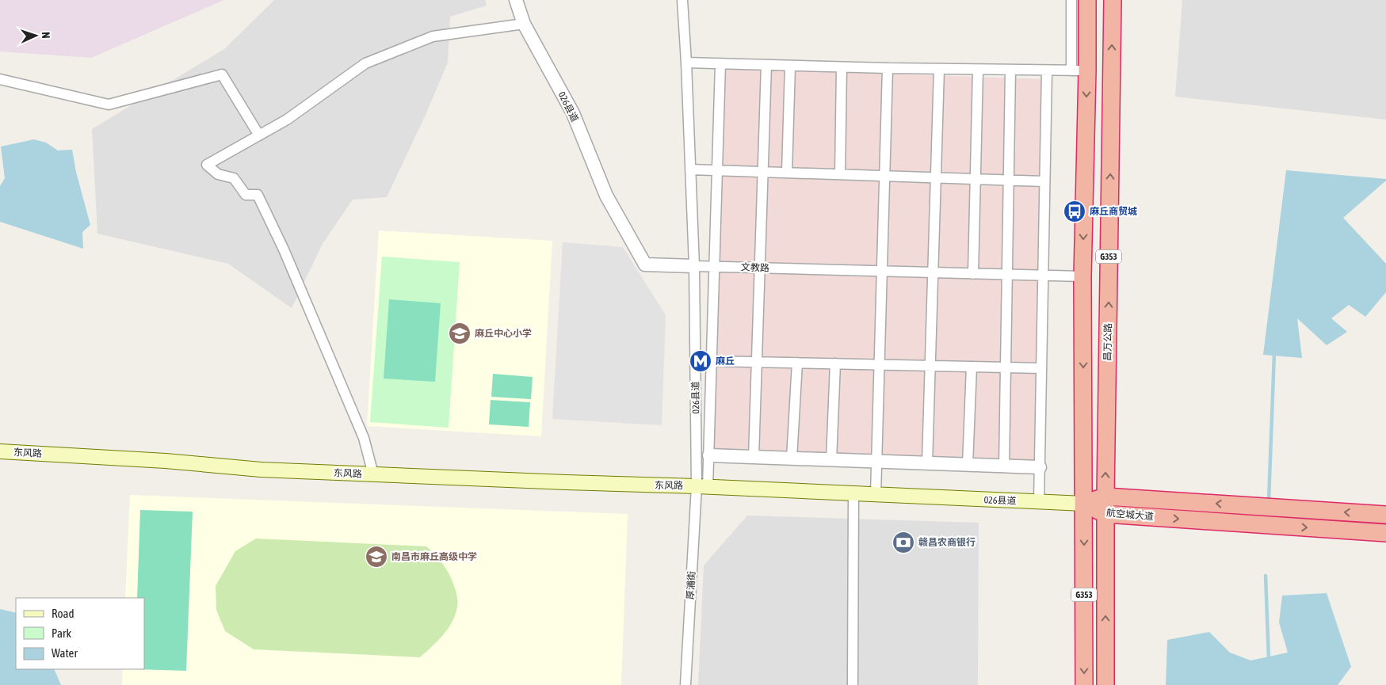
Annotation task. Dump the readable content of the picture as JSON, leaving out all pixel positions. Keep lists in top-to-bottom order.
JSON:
{
  "streets": {
    "highway": ["G353", "昌万公路", "航空城大道"],
    "main road": ["026县道", "东风路"],
    "street": ["文教路", "厚浦街"]
  },
  "crossings": [
    ["026县道", "G353"],
    ["026县道", "文教路"],
    ["026县道", "东风路"],
    ["026县道", "航空城大道"],
    ["026县道", "厚浦街"],
    ["G353", "文教路"],
    ["G353", "航空城大道"],
    ["昌万公路", "航空城大道"],
    ["东风路", "厚浦街"]
  ],
  "places": {
    "bus stop": ["麻丘商贸城"],
    "school or university": ["麻丘中心小学", "南昌市麻丘高级中学"],
    "metro station": ["麻丘"],
    "bank": ["赣昌农商银行"]
  },
  "legend": ["Road", "Park", "Water"],
  "north": "right"
}
